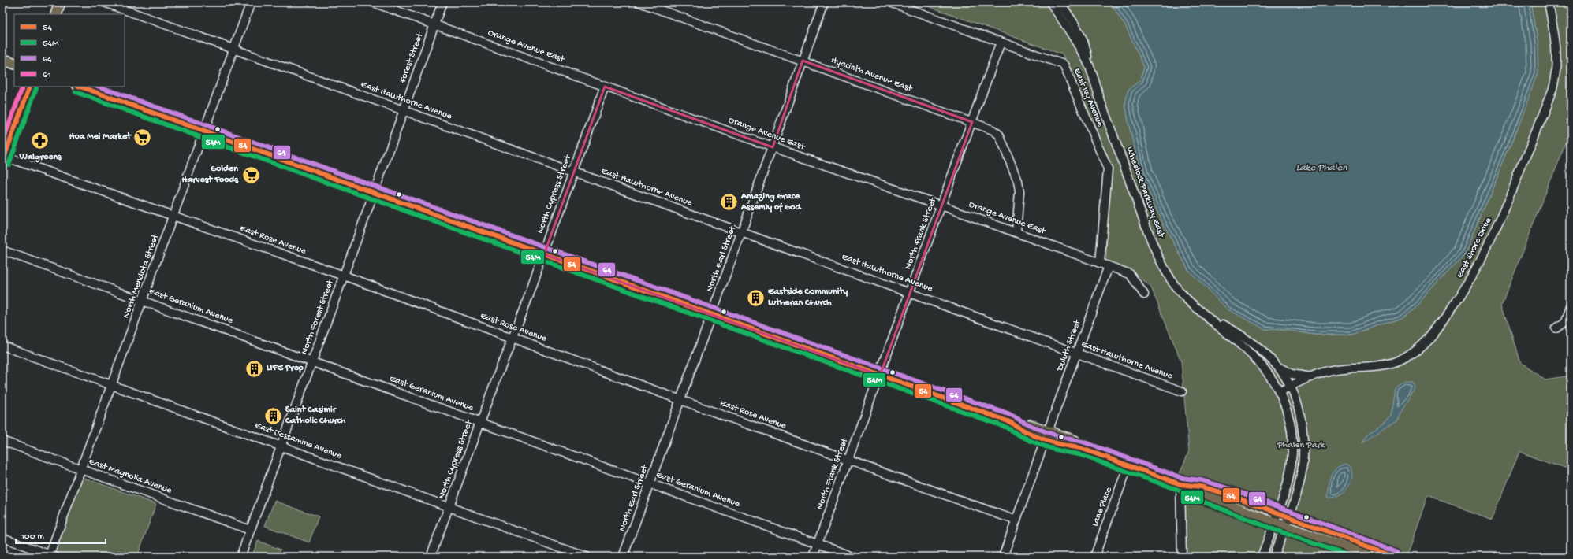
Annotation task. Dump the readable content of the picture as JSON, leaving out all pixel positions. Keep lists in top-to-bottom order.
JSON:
{
  "streets": {
    "street": [
      "Orange Avenue East",
      "Forest Street",
      "Hyacinth Avenue East",
      "East Ivy Avenue",
      "East Hawthorne Avenue",
      "Wheelock Parkway East",
      "North Cypress Street",
      "North Frank Street",
      "East Rose Avenue",
      "East Shore Drive",
      "North Earl Street",
      "North Mendota Street",
      "East Geranium Avenue",
      "North Forest Street",
      "Duluth Street",
      "East Jessamine Avenue",
      "East Magnolia Avenue",
      "Lane Place"
    ]
  },
  "crossings": [
    ["Orange Avenue East", "Forest Street"],
    ["Orange Avenue East", "Hyacinth Avenue East"],
    ["Orange Avenue East", "East Ivy Avenue"],
    ["Orange Avenue East", "North Cypress Street"],
    ["Orange Avenue East", "North Frank Street"],
    ["Orange Avenue East", "North Earl Street"],
    ["Orange Avenue East", "Duluth Street"],
    ["Forest Street", "East Hawthorne Avenue"],
    ["Forest Street", "North Forest Street"],
    ["Hyacinth Avenue East", "North Frank Street"],
    ["Hyacinth Avenue East", "North Earl Street"],
    ["East Ivy Avenue", "North Frank Street"],
    ["East Hawthorne Avenue", "North Cypress Street"],
    ["East Hawthorne Avenue", "North Frank Street"],
    ["East Hawthorne Avenue", "North Earl Street"],
    ["East Hawthorne Avenue", "North Mendota Street"],
    ["East Hawthorne Avenue", "Duluth Street"],
    ["Wheelock Parkway East", "East Shore Drive"],
    ["North Cypress Street", "East Rose Avenue"],
    ["North Cypress Street", "East Geranium Avenue"],
    ["North Cypress Street", "East Jessamine Avenue"],
    ["North Frank Street", "East Rose Avenue"],
    ["North Frank Street", "East Geranium Avenue"],
    ["East Rose Avenue", "North Earl Street"],
    ["East Rose Avenue", "North Mendota Street"],
    ["East Rose Avenue", "North Forest Street"],
    ["East Rose Avenue", "Duluth Street"],
    ["North Earl Street", "East Geranium Avenue"],
    ["North Mendota Street", "East Geranium Avenue"],
    ["North Mendota Street", "East Jessamine Avenue"],
    ["North Mendota Street", "East Magnolia Avenue"],
    ["East Geranium Avenue", "North Forest Street"],
    ["North Forest Street", "East Jessamine Avenue"],
    ["North Forest Street", "East Magnolia Avenue"]
  ],
  "water": ["Lake Phalen"],
  "parks": ["Phalen Park"],
  "places": {
    "supermarket": ["Hoa Mei Market", "Golden Harvest Foods"],
    "pharmacy": ["Walgreens"],
    "building": [
      "Amazing Grace Assemly of God",
      "Eastside Community Lutheran Church",
      "LIFE Prep",
      "Saint Casimir Catholic Church"
    ]
  },
  "lines": [
    "transit line 54",
    "transit line 64",
    "transit line 61",
    "transit line 54M"
  ],
  "legend": [
    "54",
    "54M",
    "64",
    "61"
  ],
  "scale_bar": "100 m"
}
